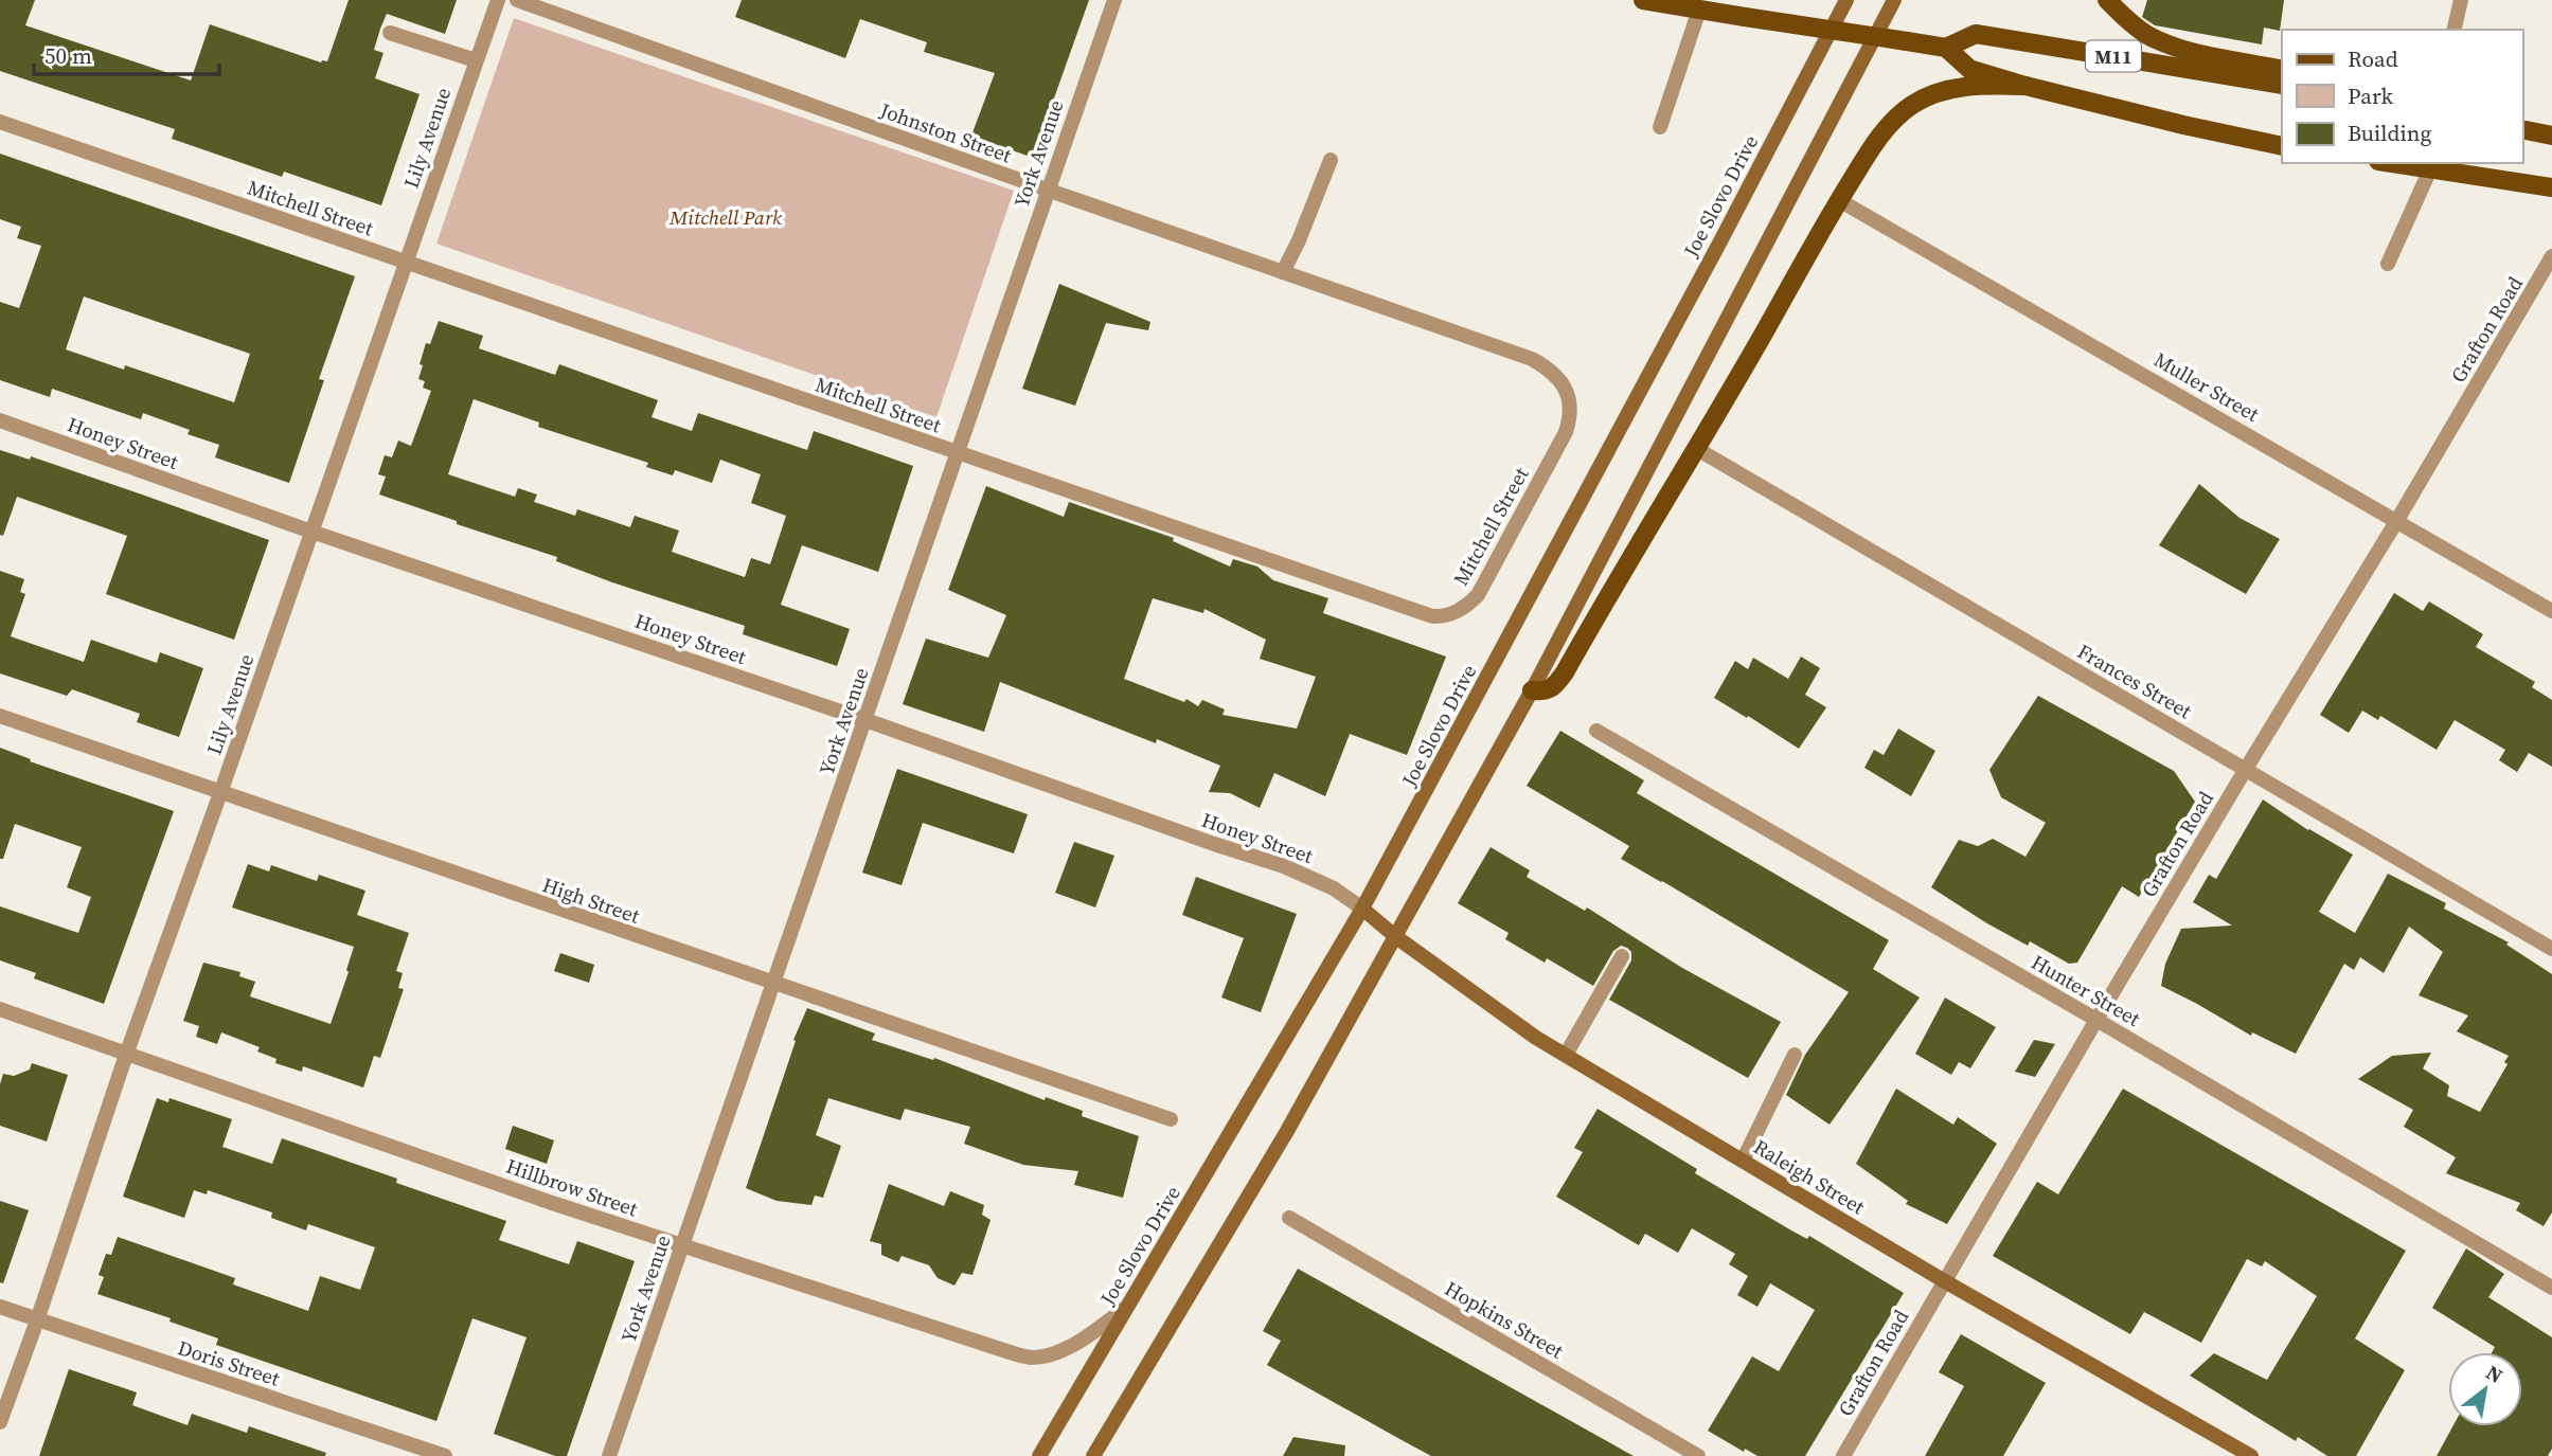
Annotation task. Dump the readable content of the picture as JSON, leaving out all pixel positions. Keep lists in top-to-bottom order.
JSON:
{
  "streets": {
    "main road": ["M11", "Joe Slovo Drive", "Raleigh Street"],
    "street": [
      "Johnston Street",
      "Lily Avenue",
      "York Avenue",
      "Mitchell Street",
      "Grafton Road",
      "Muller Street",
      "Honey Street",
      "Frances Street",
      "High Street",
      "Hunter Street",
      "Hillbrow Street",
      "Hopkins Street",
      "Doris Street"
    ]
  },
  "crossings": [
    ["Johnston Street", "York Avenue"],
    ["Johnston Street", "Mitchell Street"],
    ["Lily Avenue", "Mitchell Street"],
    ["Lily Avenue", "Honey Street"],
    ["Lily Avenue", "High Street"],
    ["Lily Avenue", "Hillbrow Street"],
    ["Lily Avenue", "Doris Street"],
    ["York Avenue", "Mitchell Street"],
    ["York Avenue", "Honey Street"],
    ["York Avenue", "High Street"],
    ["York Avenue", "Hillbrow Street"],
    ["Joe Slovo Drive", "Honey Street"],
    ["Joe Slovo Drive", "Raleigh Street"],
    ["Joe Slovo Drive", "Hillbrow Street"],
    ["Grafton Road", "Muller Street"],
    ["Grafton Road", "Frances Street"],
    ["Grafton Road", "Hunter Street"],
    ["Grafton Road", "Raleigh Street"],
    ["Honey Street", "Raleigh Street"]
  ],
  "parks": ["Mitchell Park"],
  "legend": ["Road", "Park", "Building"],
  "scale_bar": "50 m",
  "north": "top right"
}
